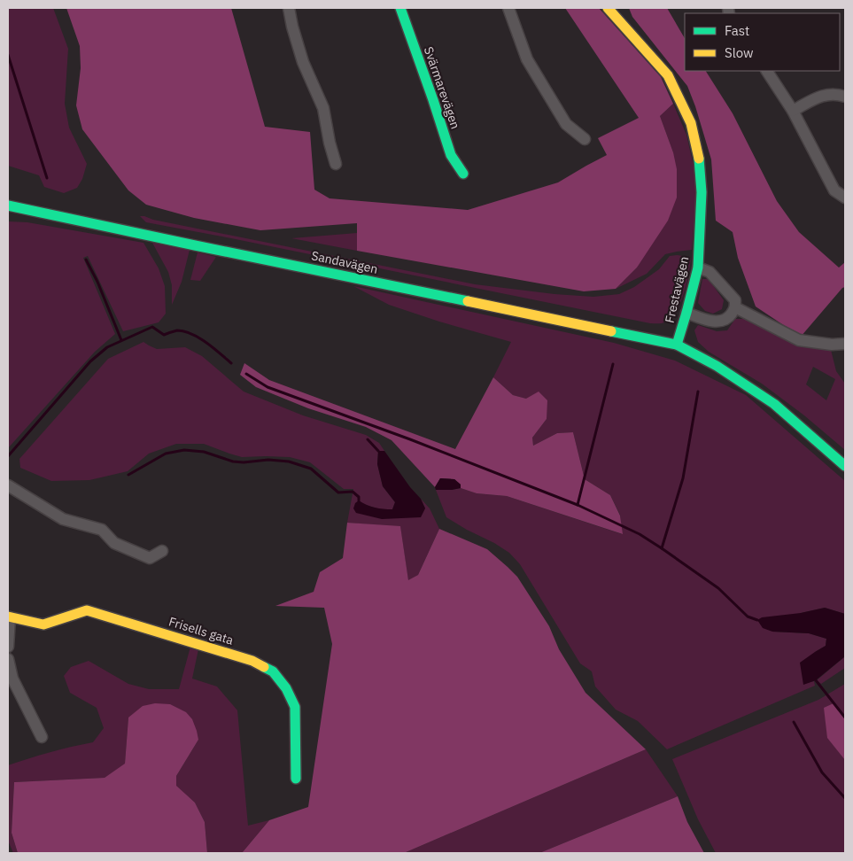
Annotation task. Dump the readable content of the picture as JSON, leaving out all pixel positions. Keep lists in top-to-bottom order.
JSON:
{
  "streets": {
    "street": [
      "Svärmarevägen",
      "Sandavägen",
      "Frestavägen",
      "Frisells gata"
    ]
  },
  "crossings": [
    ["Sandavägen", "Frestavägen"]
  ],
  "legend": ["Fast", "Slow"]
}
